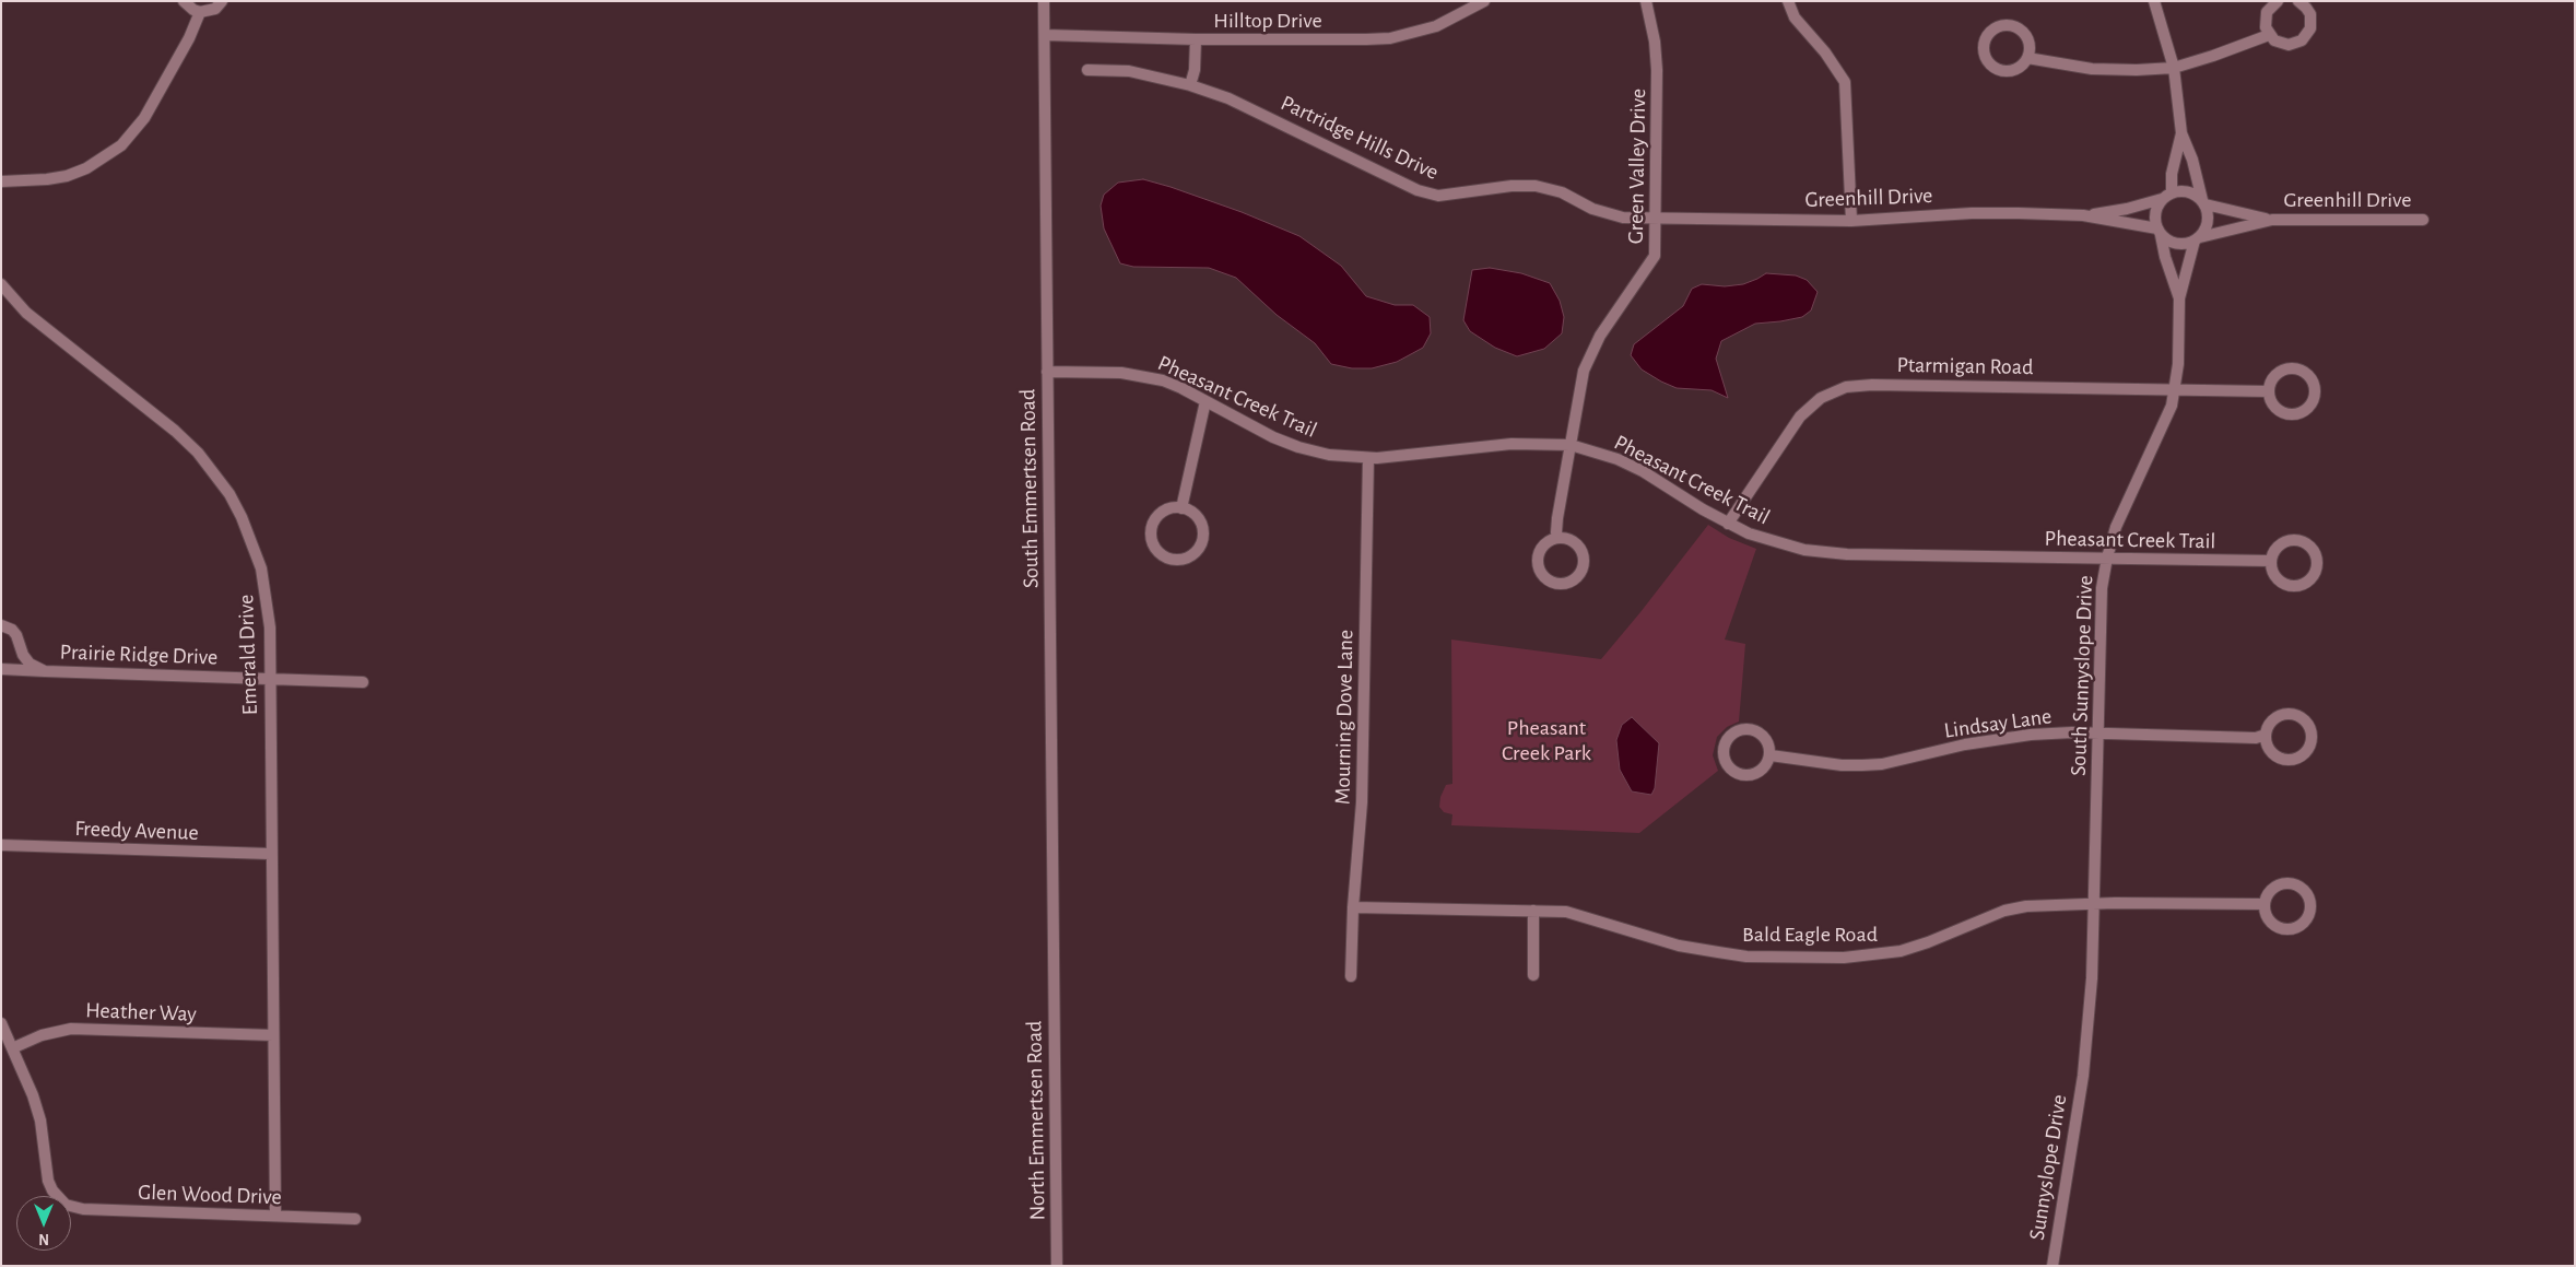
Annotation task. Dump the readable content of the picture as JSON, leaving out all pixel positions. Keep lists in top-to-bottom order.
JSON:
{
  "streets": {
    "street": [
      "Hilltop Drive",
      "Partridge Hills Drive",
      "Green Valley Drive",
      "Greenhill Drive",
      "Ptarmigan Road",
      "Pheasant Creek Trail",
      "South Emmertsen Road",
      "Prairie Ridge Drive",
      "Emerald Drive",
      "South Sunnyslope Drive",
      "Mourning Dove Lane",
      "Lindsay Lane",
      "Freedy Avenue",
      "Bald Eagle Road",
      "Heather Way",
      "North Emmertsen Road",
      "Sunnyslope Drive",
      "Glen Wood Drive"
    ]
  },
  "crossings": [
    ["Hilltop Drive", "South Emmertsen Road"],
    ["Partridge Hills Drive", "Green Valley Drive"],
    ["Partridge Hills Drive", "Greenhill Drive"],
    ["Green Valley Drive", "Greenhill Drive"],
    ["Green Valley Drive", "Pheasant Creek Trail"],
    ["Greenhill Drive", "South Sunnyslope Drive"],
    ["Ptarmigan Road", "Pheasant Creek Trail"],
    ["Ptarmigan Road", "South Sunnyslope Drive"],
    ["Pheasant Creek Trail", "South Emmertsen Road"],
    ["Pheasant Creek Trail", "South Sunnyslope Drive"],
    ["Pheasant Creek Trail", "Mourning Dove Lane"],
    ["South Emmertsen Road", "North Emmertsen Road"],
    ["Prairie Ridge Drive", "Emerald Drive"],
    ["Emerald Drive", "Freedy Avenue"],
    ["Emerald Drive", "Heather Way"],
    ["Emerald Drive", "Glen Wood Drive"],
    ["South Sunnyslope Drive", "Lindsay Lane"],
    ["South Sunnyslope Drive", "Bald Eagle Road"],
    ["South Sunnyslope Drive", "Sunnyslope Drive"],
    ["Mourning Dove Lane", "Bald Eagle Road"],
    ["Heather Way", "Glen Wood Drive"]
  ],
  "parks": ["Pheasant Creek Park"],
  "north": "bottom"
}
